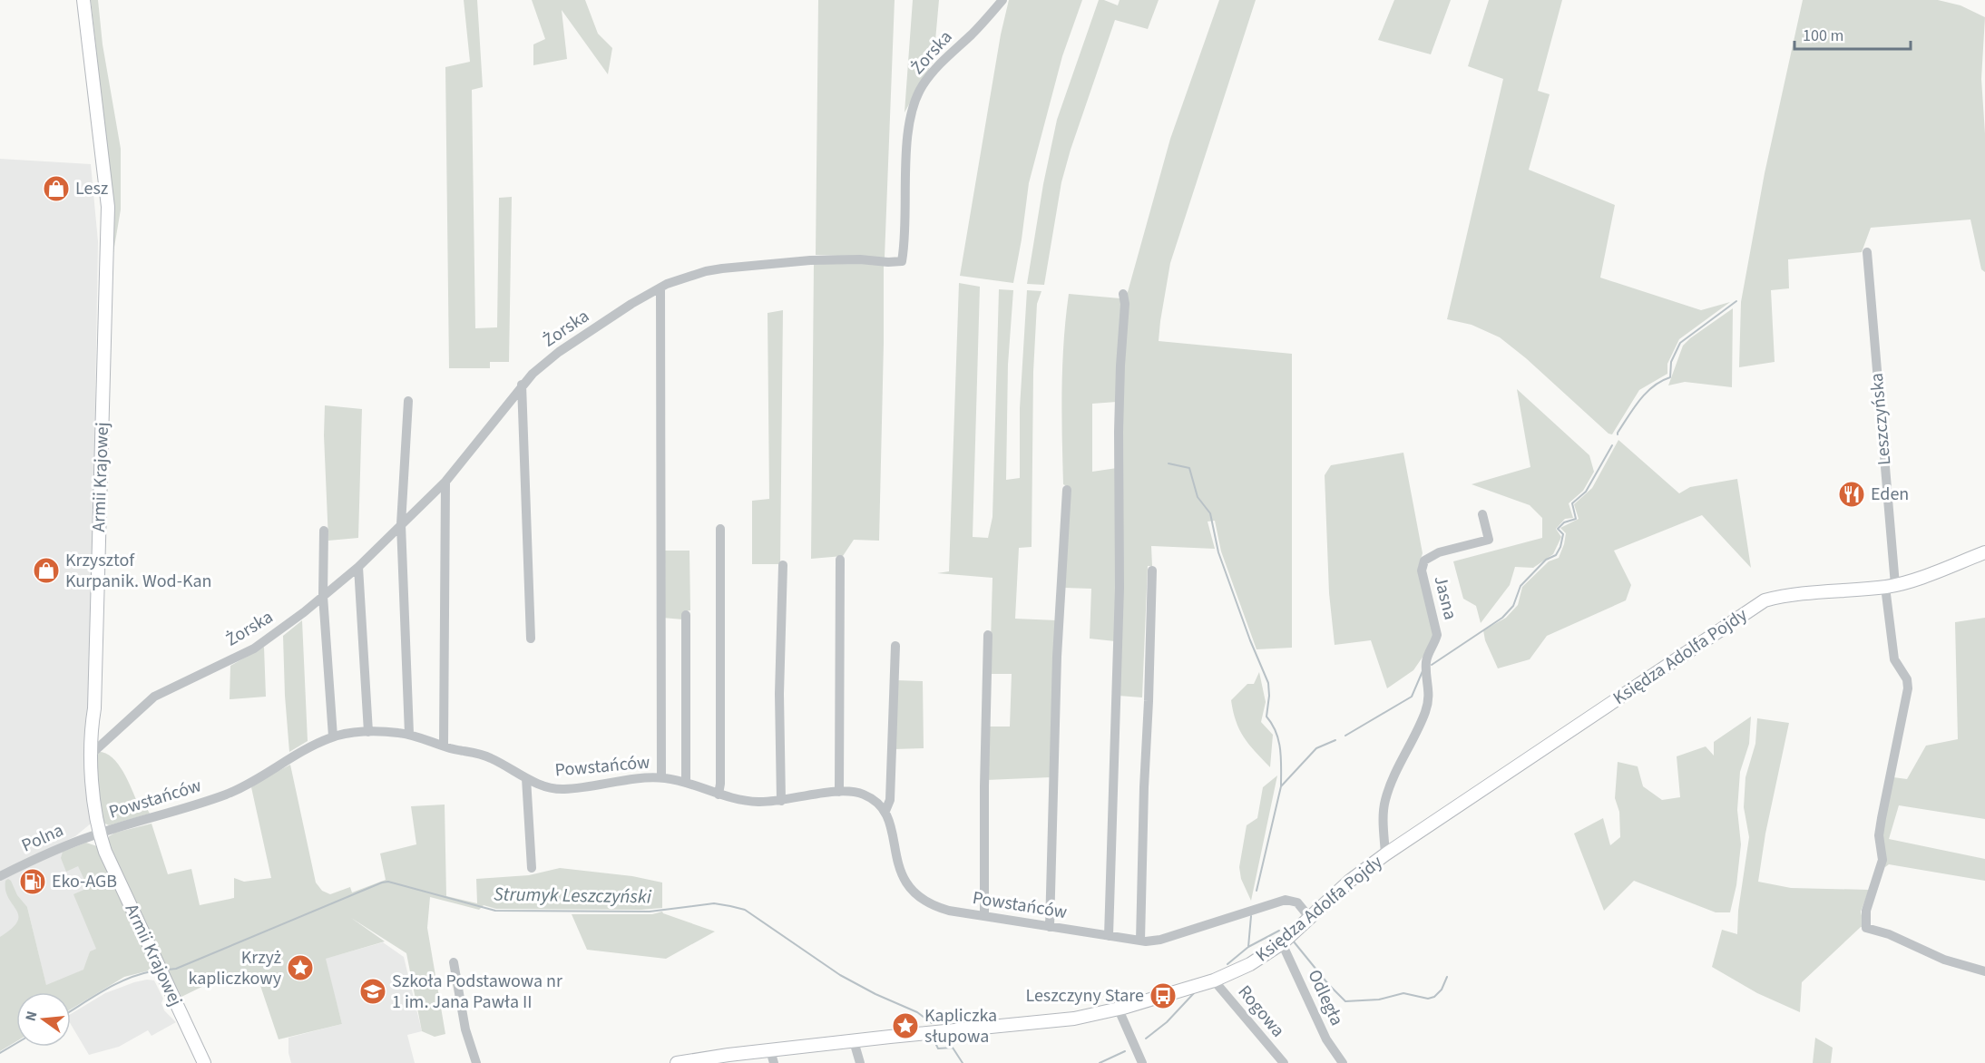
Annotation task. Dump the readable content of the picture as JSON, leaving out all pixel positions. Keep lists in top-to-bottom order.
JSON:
{
  "streets": {
    "street": [
      "Żorska",
      "Leszczyńska",
      "Armii Krajowej",
      "Jasna",
      "Księdza Adolfa Pojdy",
      "Powstańców",
      "Polna",
      "Odległa",
      "Rogowa"
    ]
  },
  "crossings": [
    ["Żorska", "Armii Krajowej"],
    ["Leszczyńska", "Księdza Adolfa Pojdy"],
    ["Armii Krajowej", "Powstańców"],
    ["Armii Krajowej", "Polna"],
    ["Jasna", "Księdza Adolfa Pojdy"],
    ["Księdza Adolfa Pojdy", "Powstańców"],
    ["Księdza Adolfa Pojdy", "Odległa"],
    ["Księdza Adolfa Pojdy", "Rogowa"],
    ["Powstańców", "Polna"]
  ],
  "water": ["Strumyk Leszczyński"],
  "places": {
    "shop": ["Lesz", "Krzysztof Kurpanik. Wod-Kan"],
    "restaurant": ["Eden"],
    "fuel station": ["Eko-AGB"],
    "place": ["Krzyż kapliczkowy", "Kapliczka słupowa"],
    "school or university": ["Szkoła Podstawowa nr 1 im. Jana Pawła II"],
    "bus stop": ["Leszczyny Stare"]
  },
  "scale_bar": "100 m",
  "north": "left"
}
